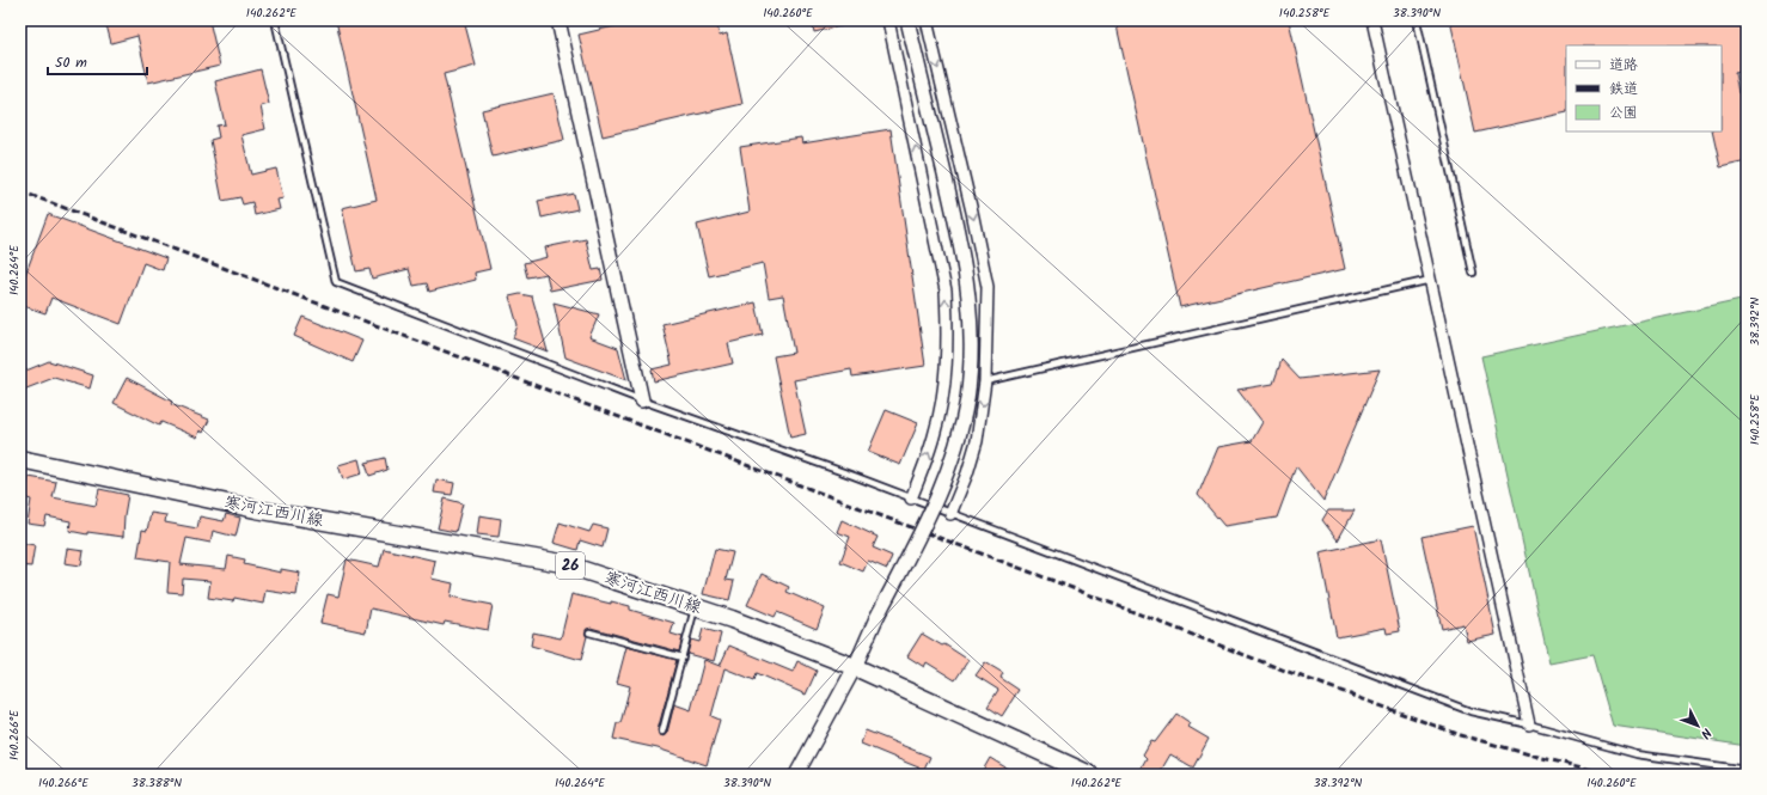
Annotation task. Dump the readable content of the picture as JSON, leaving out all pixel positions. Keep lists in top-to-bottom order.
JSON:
{
  "streets": {
    "main road": ["寒河江西川線", "26"]
  },
  "legend": ["道路", "鉄道", "公園"],
  "scale_bar": "50 m",
  "north": "bottom right",
  "coordinates": [
    "140.262°E",
    "140.260°E",
    "140.258°E",
    "38.390°N",
    "140.264°E",
    "38.392°N",
    "140.266°E",
    "38.388°N"
  ]
}
